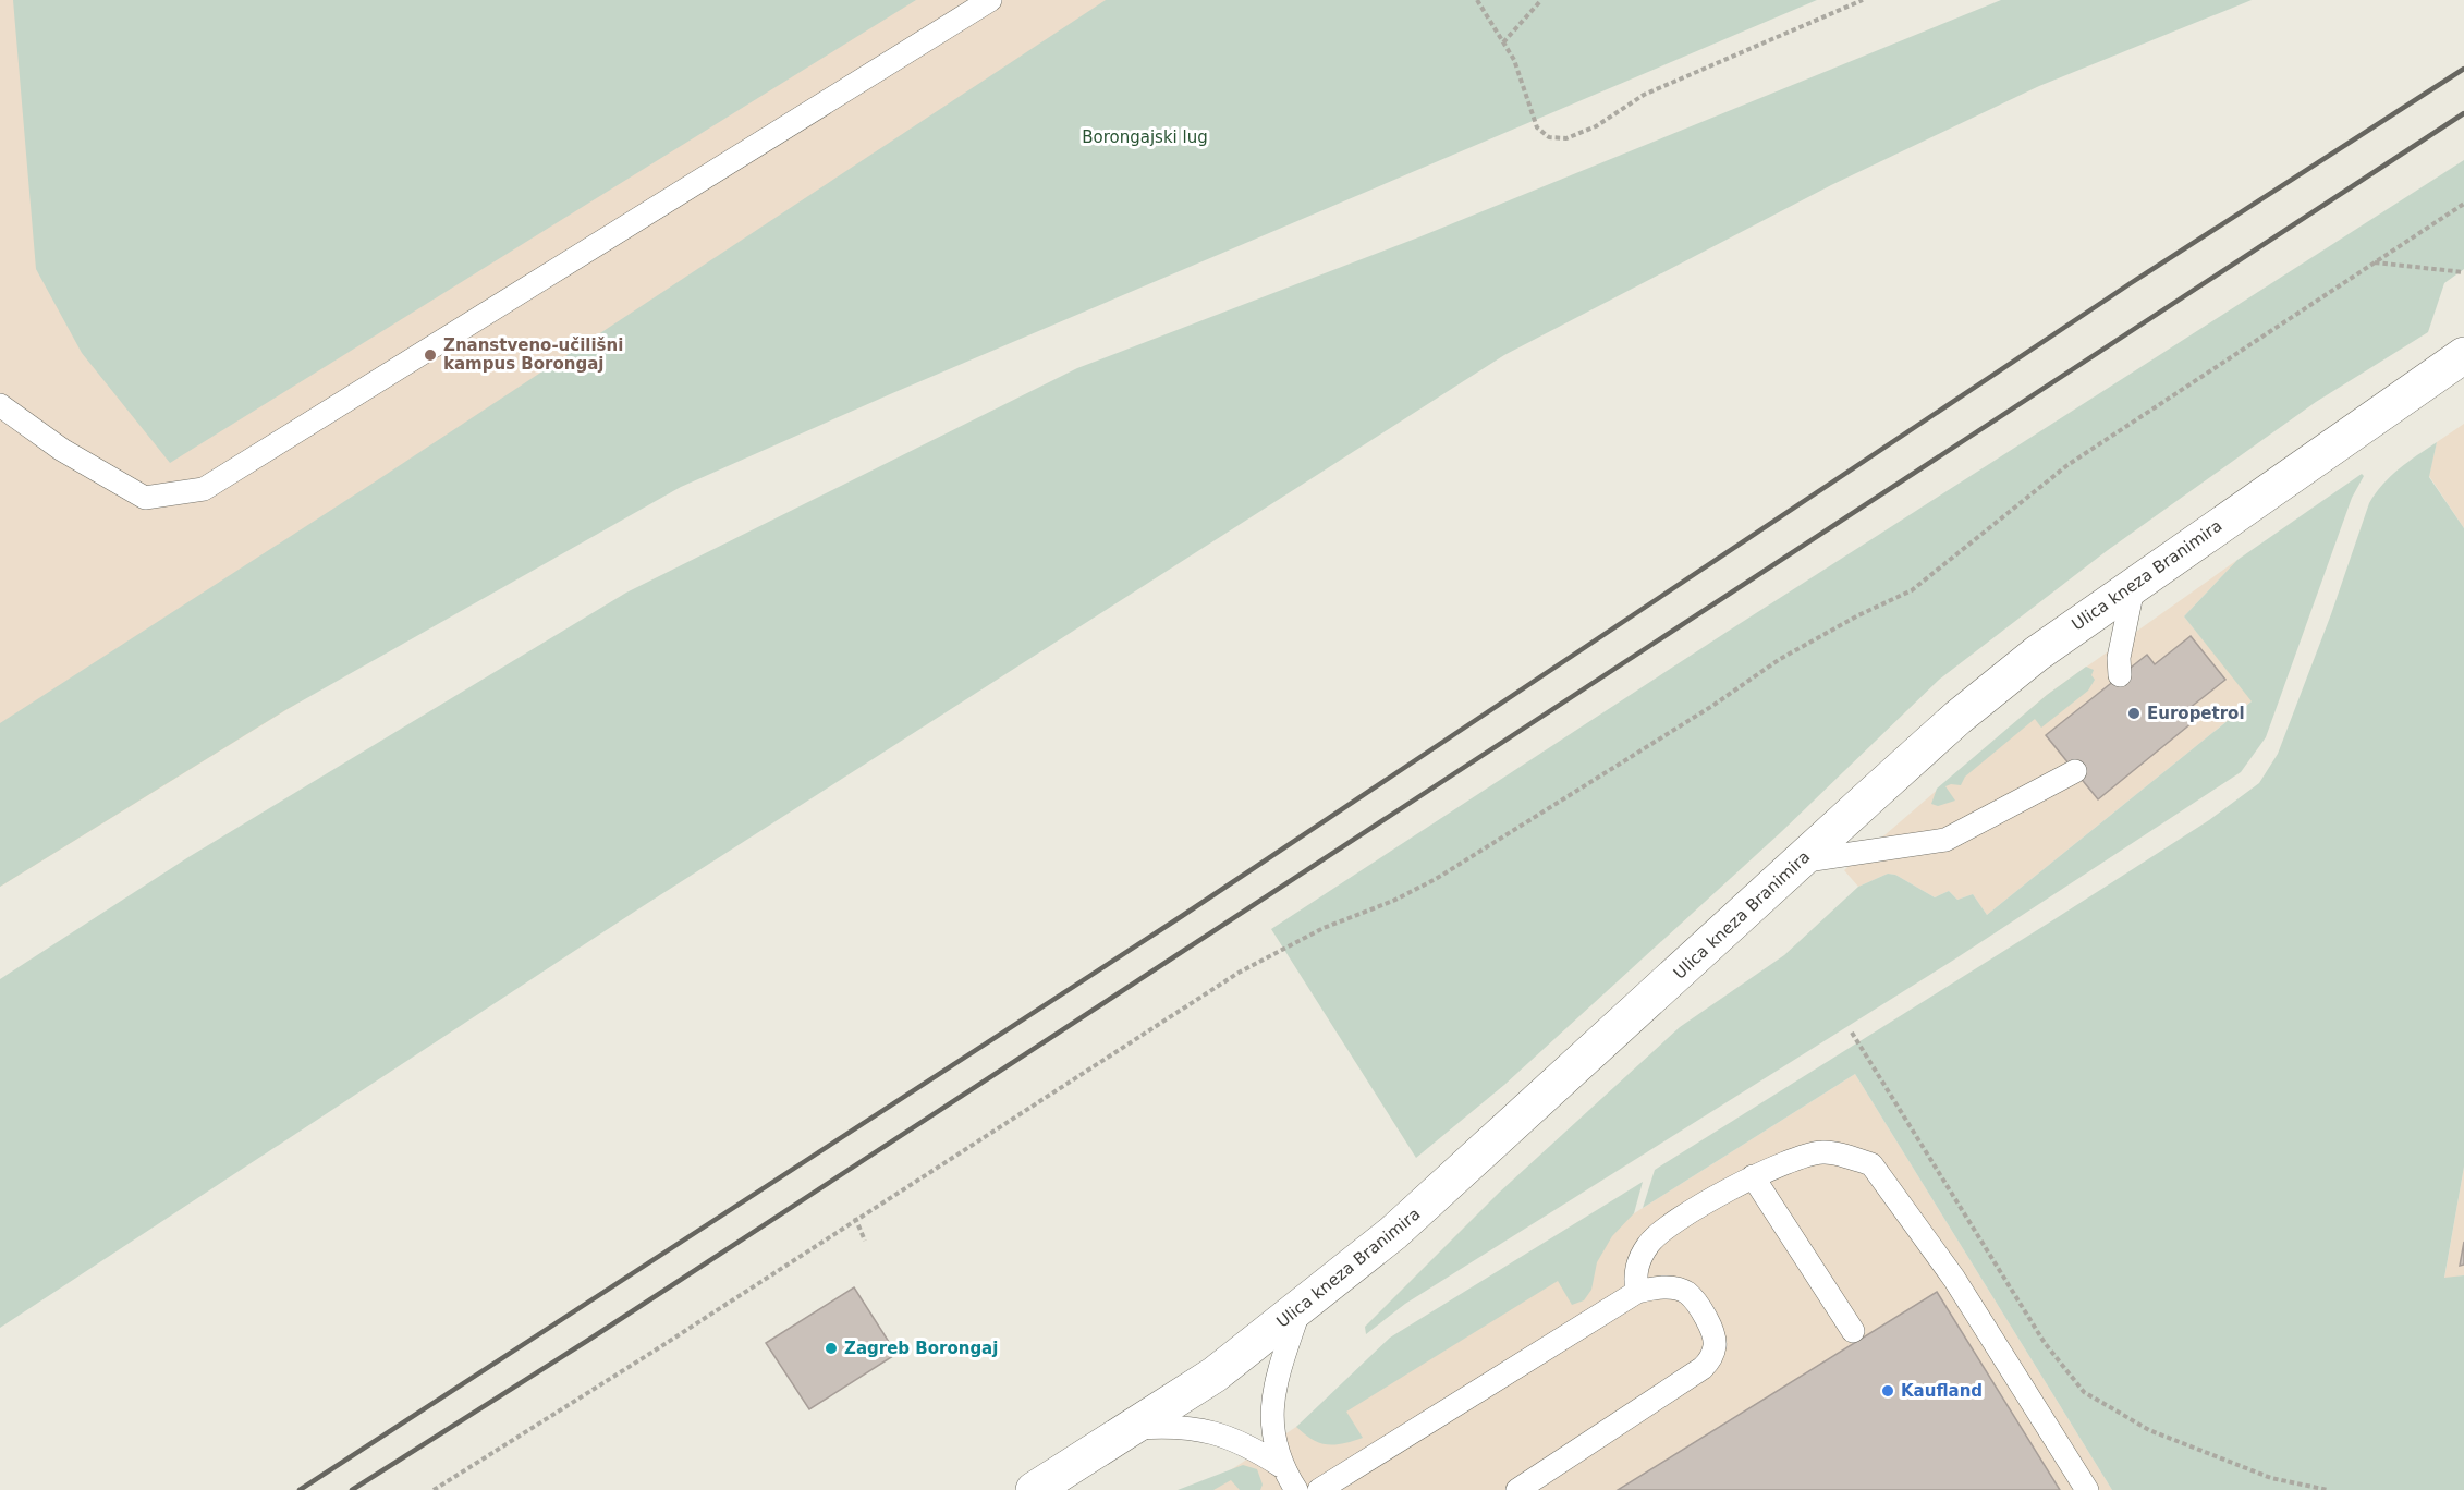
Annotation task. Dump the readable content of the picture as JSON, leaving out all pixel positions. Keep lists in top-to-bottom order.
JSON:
{
  "streets": {
    "main road": ["Ulica kneza Branimira"]
  },
  "parks": ["Borongajski lug"],
  "places": [
    "Znanstveno-učilišni kampus Borongaj",
    "Europetrol",
    "Zagreb Borongaj",
    "Kaufland"
  ]
}
